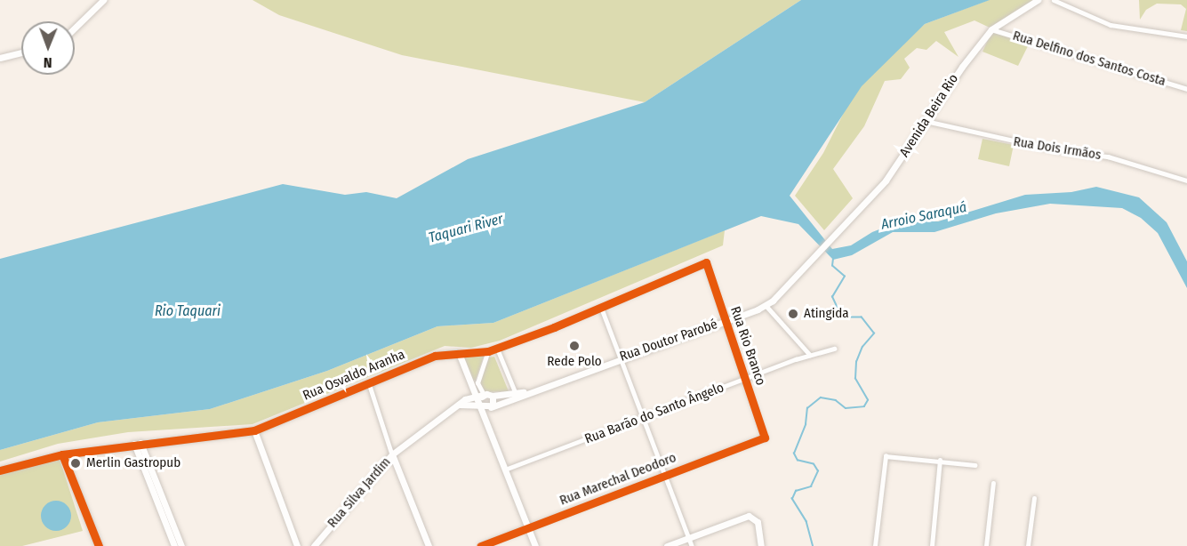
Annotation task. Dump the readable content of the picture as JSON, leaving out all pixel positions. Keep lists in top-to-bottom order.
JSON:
{
  "streets": {
    "main road": [
      "Avenida Beira Rio",
      "Rua Doutor Parobé",
      "Rua Osvaldo Aranha",
      "Rua Silva Jardim"
    ],
    "street": [
      "Rua Delfino dos Santos Costa",
      "Rua Dois Irmãos",
      "Rua Rio Branco",
      "Rua Barão do Santo Ângelo",
      "Rua Marechal Deodoro"
    ]
  },
  "crossings": [
    ["Rua Delfino dos Santos Costa", "Avenida Beira Rio"],
    ["Avenida Beira Rio", "Rua Dois Irmãos"],
    ["Avenida Beira Rio", "Rua Doutor Parobé"],
    ["Rua Doutor Parobé", "Rua Rio Branco"],
    ["Rua Doutor Parobé", "Rua Silva Jardim"],
    ["Rua Rio Branco", "Rua Osvaldo Aranha"],
    ["Rua Rio Branco", "Rua Barão do Santo Ângelo"],
    ["Rua Rio Branco", "Rua Marechal Deodoro"]
  ],
  "water": ["Arroio Saraquá", "Taquari River", "Rio Taquari"],
  "places": ["Atingida", "Rede Polo", "Merlin Gastropub"],
  "north": "bottom"
}
